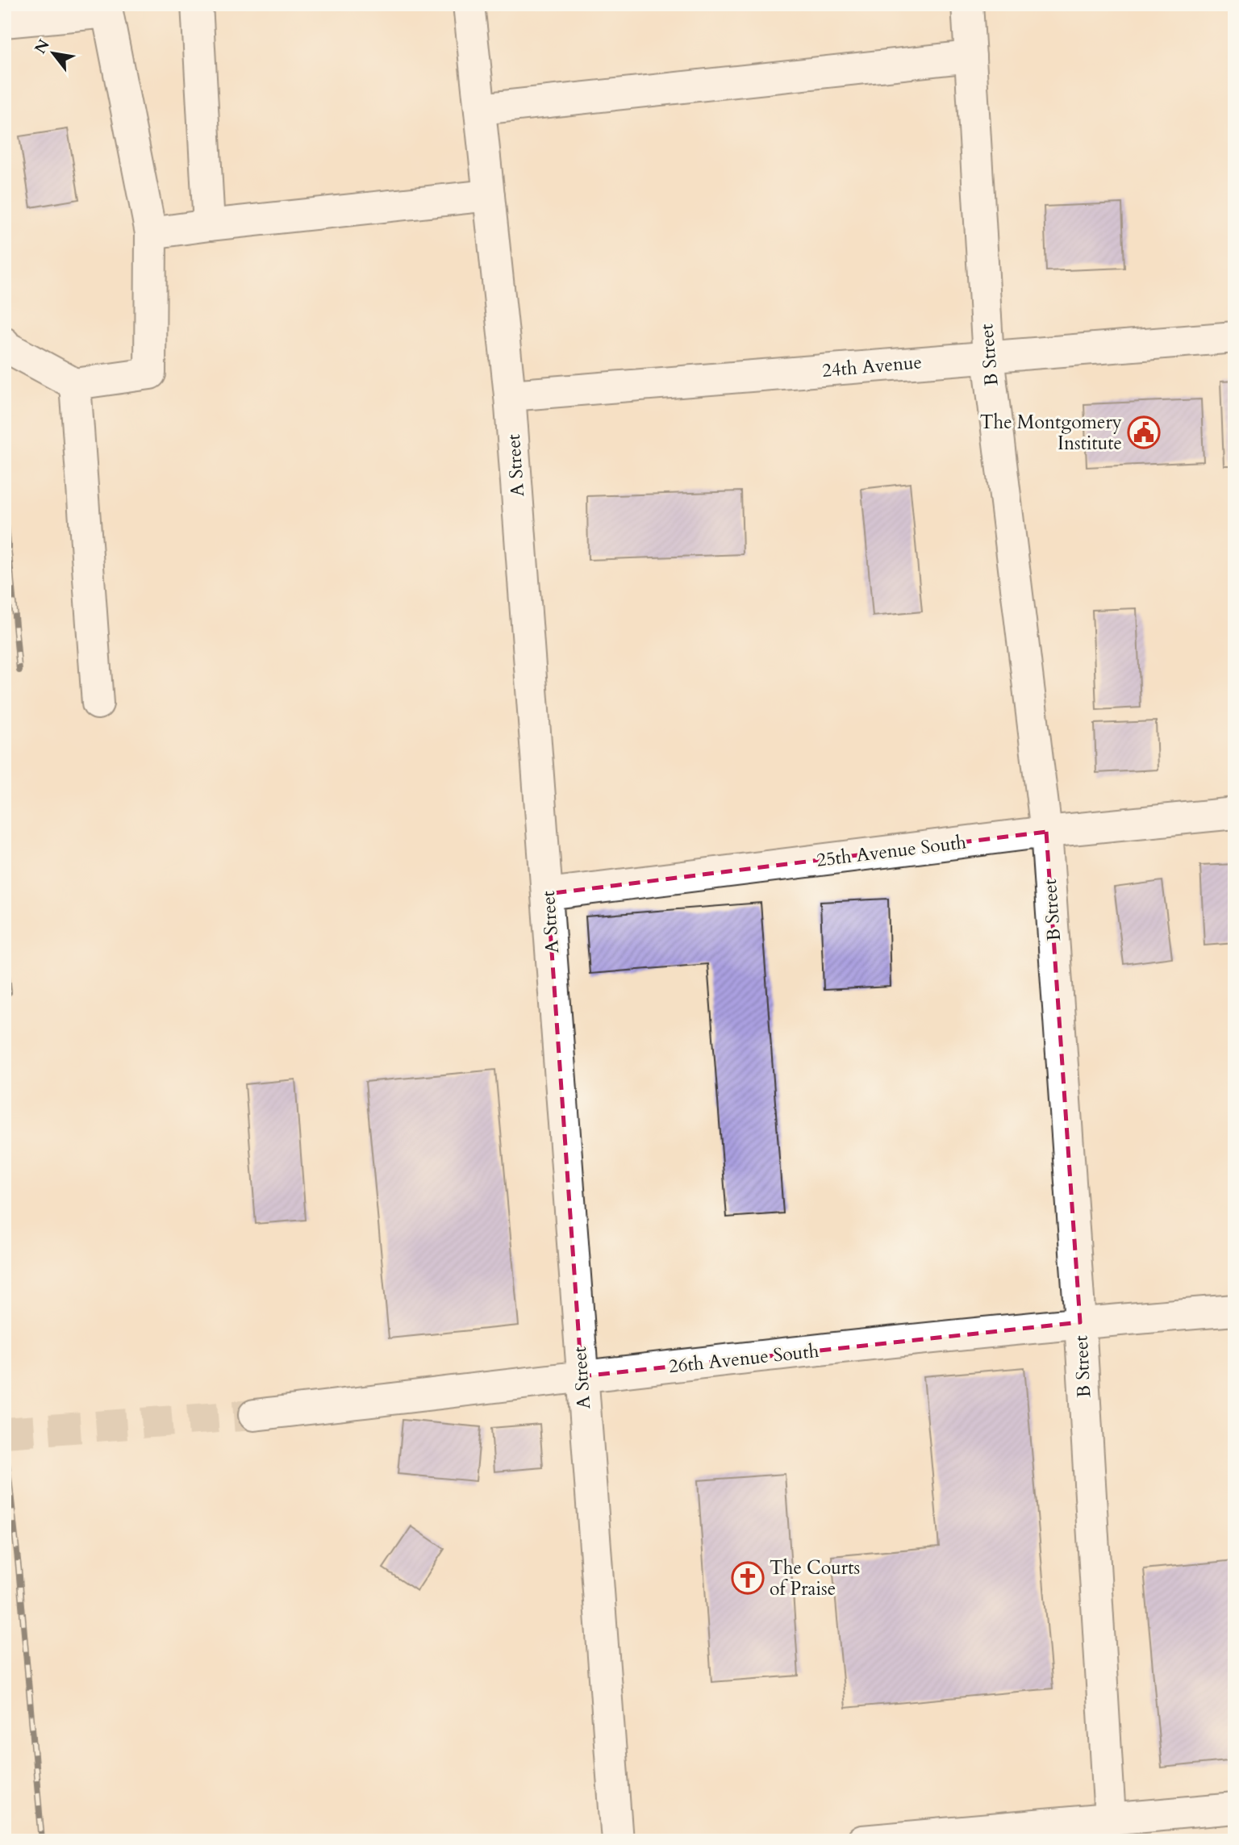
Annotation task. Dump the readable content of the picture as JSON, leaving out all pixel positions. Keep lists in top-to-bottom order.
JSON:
{
  "streets": {
    "street": [
      "B Street",
      "24th Avenue",
      "A Street",
      "25th Avenue South",
      "26th Avenue South"
    ]
  },
  "crossings": [
    ["B Street", "24th Avenue"],
    ["B Street", "25th Avenue South"],
    ["B Street", "26th Avenue South"],
    ["24th Avenue", "A Street"],
    ["A Street", "25th Avenue South"],
    ["A Street", "26th Avenue South"]
  ],
  "places": {
    "public building": ["The Montgomery Institute"],
    "church": ["The Courts of Praise"]
  },
  "north": "top left"
}
